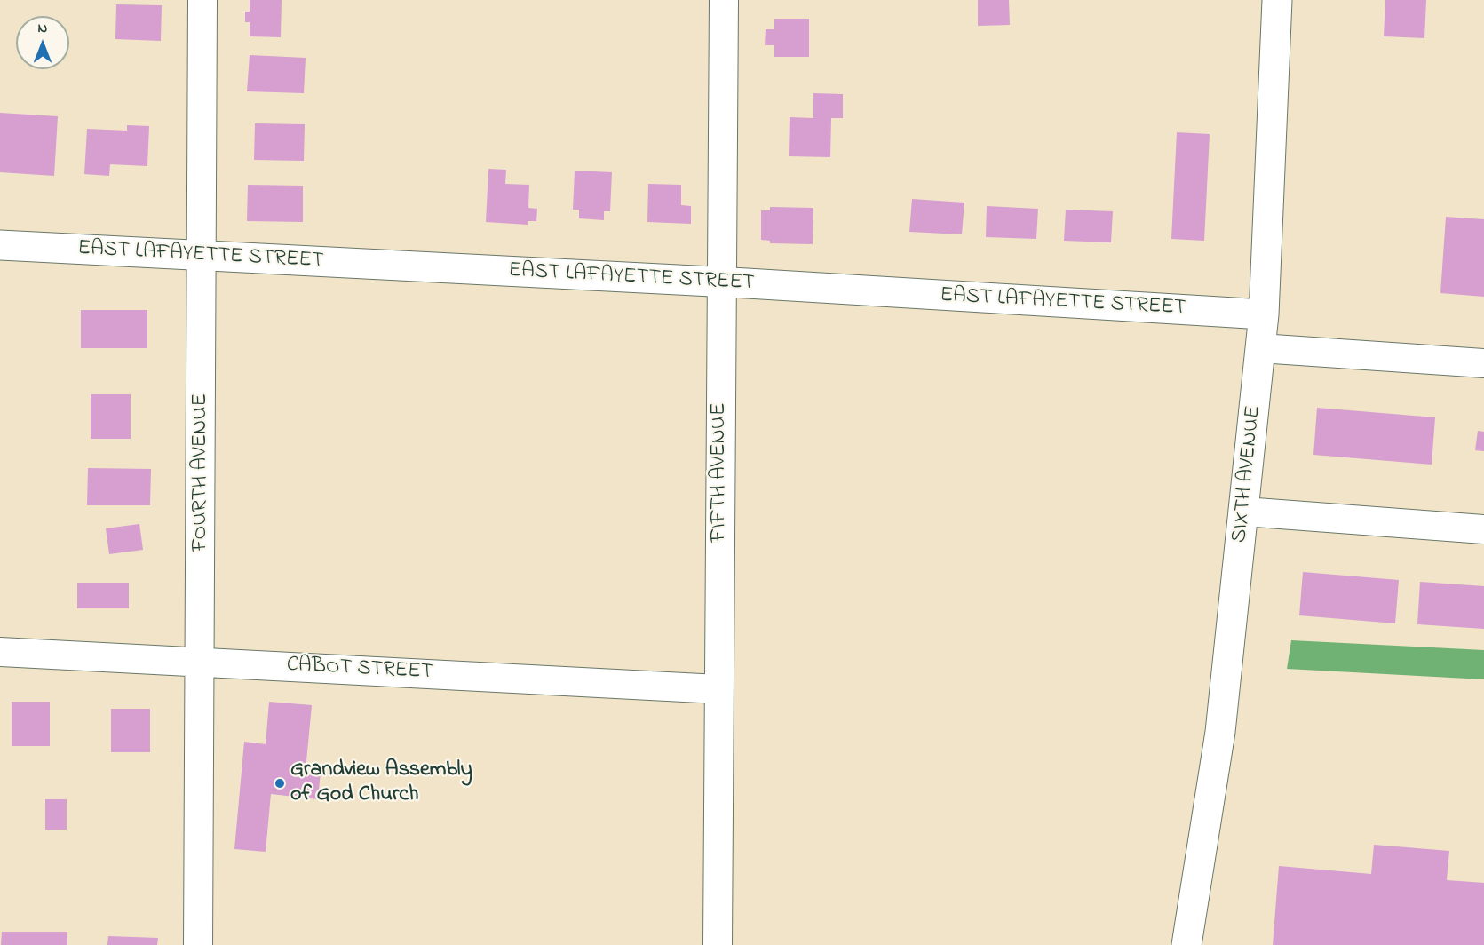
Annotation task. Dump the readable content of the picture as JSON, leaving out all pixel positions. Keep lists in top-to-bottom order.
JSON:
{
  "streets": {
    "street": [
      "EAST LAFAYETTE STREET",
      "FOURTH AVENUE",
      "FIFTH AVENUE",
      "SIXTH AVENUE",
      "CABOT STREET"
    ]
  },
  "crossings": [
    ["EAST LAFAYETTE STREET", "FOURTH AVENUE"],
    ["EAST LAFAYETTE STREET", "FIFTH AVENUE"],
    ["EAST LAFAYETTE STREET", "SIXTH AVENUE"],
    ["FOURTH AVENUE", "CABOT STREET"],
    ["FIFTH AVENUE", "CABOT STREET"]
  ],
  "places": ["Grandview Assembly of God Church"],
  "north": "top"
}
